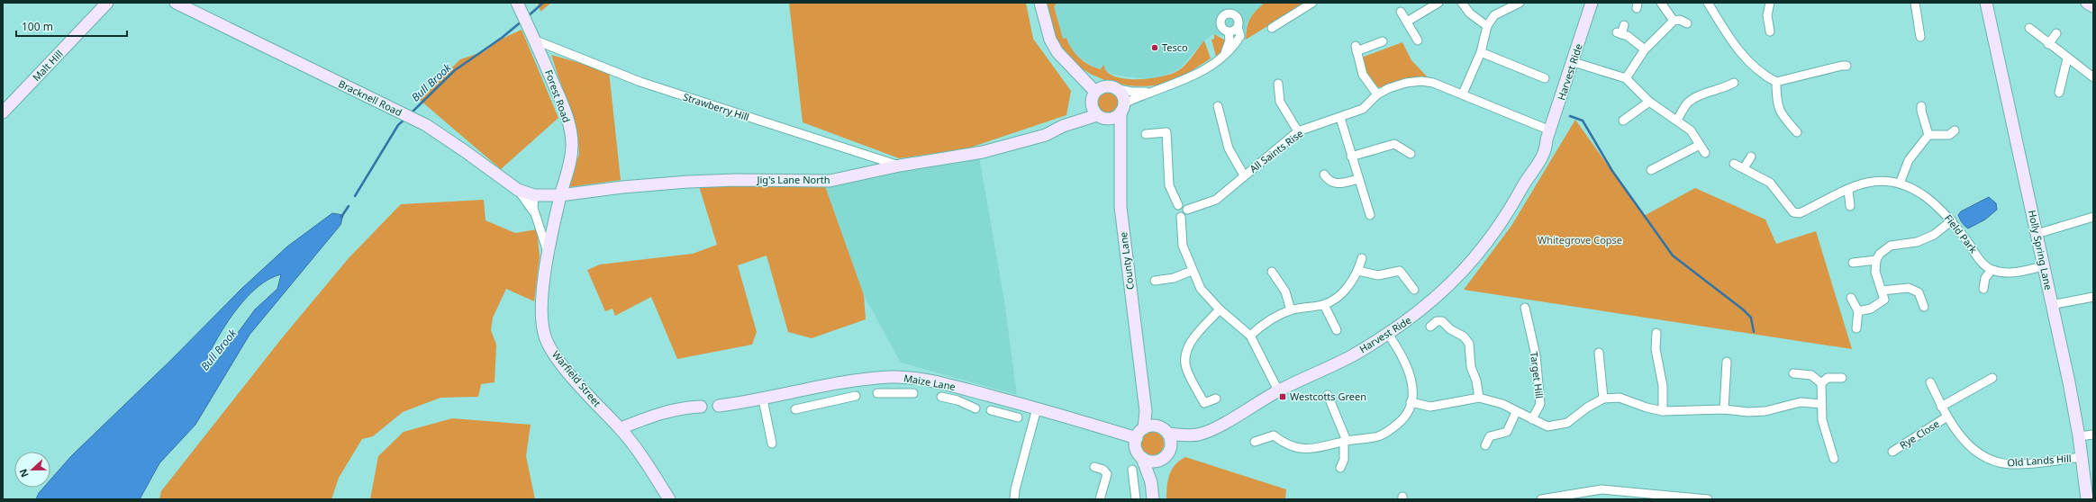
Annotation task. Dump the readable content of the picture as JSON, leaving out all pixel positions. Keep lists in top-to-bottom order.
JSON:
{
  "streets": {
    "street": [
      "Malt Hill",
      "Harvest Ride",
      "Forest Road",
      "Bracknell Road",
      "Strawberry Hill",
      "All Saints Rise",
      "Jig's Lane North",
      "Field Park",
      "Holly Spring Lane",
      "County Lane",
      "Target Hill",
      "Warfield Street",
      "Maize Lane",
      "Rye Close",
      "Old Lands Hill"
    ]
  },
  "crossings": [
    ["Harvest Ride", "All Saints Rise"],
    ["Harvest Ride", "County Lane"],
    ["Harvest Ride", "Maize Lane"],
    ["Forest Road", "Bracknell Road"],
    ["Forest Road", "Strawberry Hill"],
    ["Forest Road", "Jig's Lane North"],
    ["Forest Road", "Warfield Street"],
    ["Bracknell Road", "Jig's Lane North"],
    ["Bracknell Road", "Warfield Street"],
    ["Strawberry Hill", "Jig's Lane North"],
    ["Jig's Lane North", "County Lane"],
    ["Jig's Lane North", "Warfield Street"],
    ["Holly Spring Lane", "Old Lands Hill"],
    ["County Lane", "Maize Lane"],
    ["Rye Close", "Old Lands Hill"]
  ],
  "water": ["Bull Brook"],
  "parks": ["Whitegrove Copse"],
  "places": {
    "other": ["Tesco"],
    "transit": ["Westcotts Green"]
  },
  "scale_bar": "100 m",
  "north": "left"
}
